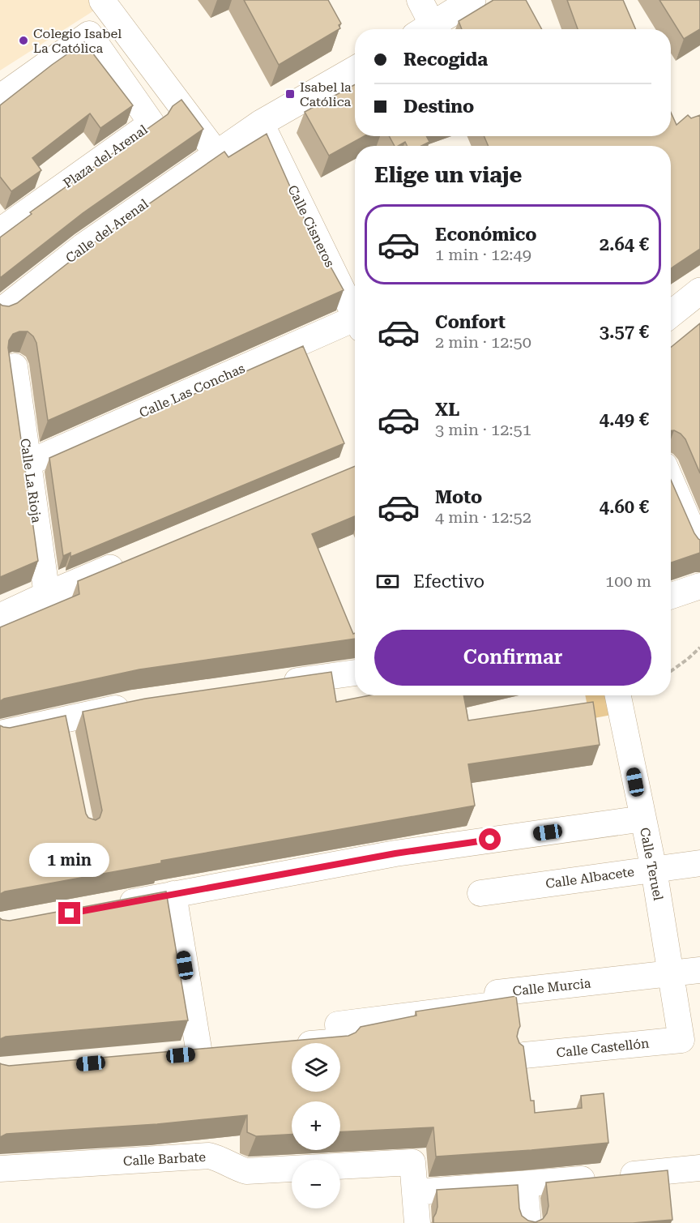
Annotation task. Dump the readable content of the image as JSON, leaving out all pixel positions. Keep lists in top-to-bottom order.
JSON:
{
  "streets": {
    "street": [
      "Plaza del Arenal",
      "Calle Cisneros",
      "Calle del Arenal",
      "Calle Las Conchas",
      "Calle La Rioja",
      "Calle Teruel",
      "Calle Albacete",
      "Calle Murcia",
      "Calle Castellón",
      "Calle Barbate"
    ]
  },
  "crossings": [
    ["Calle Cisneros", "Calle del Arenal"],
    ["Calle Las Conchas", "Calle La Rioja"],
    ["Calle Teruel", "Calle Albacete"],
    ["Calle Teruel", "Calle Murcia"],
    ["Calle Teruel", "Calle Castellón"]
  ],
  "places": {
    "other": ["Colegio Isabel La Católica"],
    "transit": ["Isabel la Católica"]
  },
  "page": {
    "banner": ["Recogida", "Destino"],
    "heading": "Elige un viaje",
    "list": [
      {
        "name": "Económico",
        "note": "1 min · 12:49",
        "value": "2.64 €"
      },
      {
        "name": "Confort",
        "note": "2 min · 12:50",
        "value": "3.57 €"
      },
      {
        "name": "XL",
        "note": "3 min · 12:51",
        "value": "4.49 €"
      },
      {
        "name": "Moto",
        "note": "4 min · 12:52",
        "value": "4.60 €"
      }
    ],
    "pay": ["Efectivo", "100 m"],
    "buttons": "Confirmar",
    "bubble": "1 min",
    "map_buttons": ["+", "−"]
  }
}
